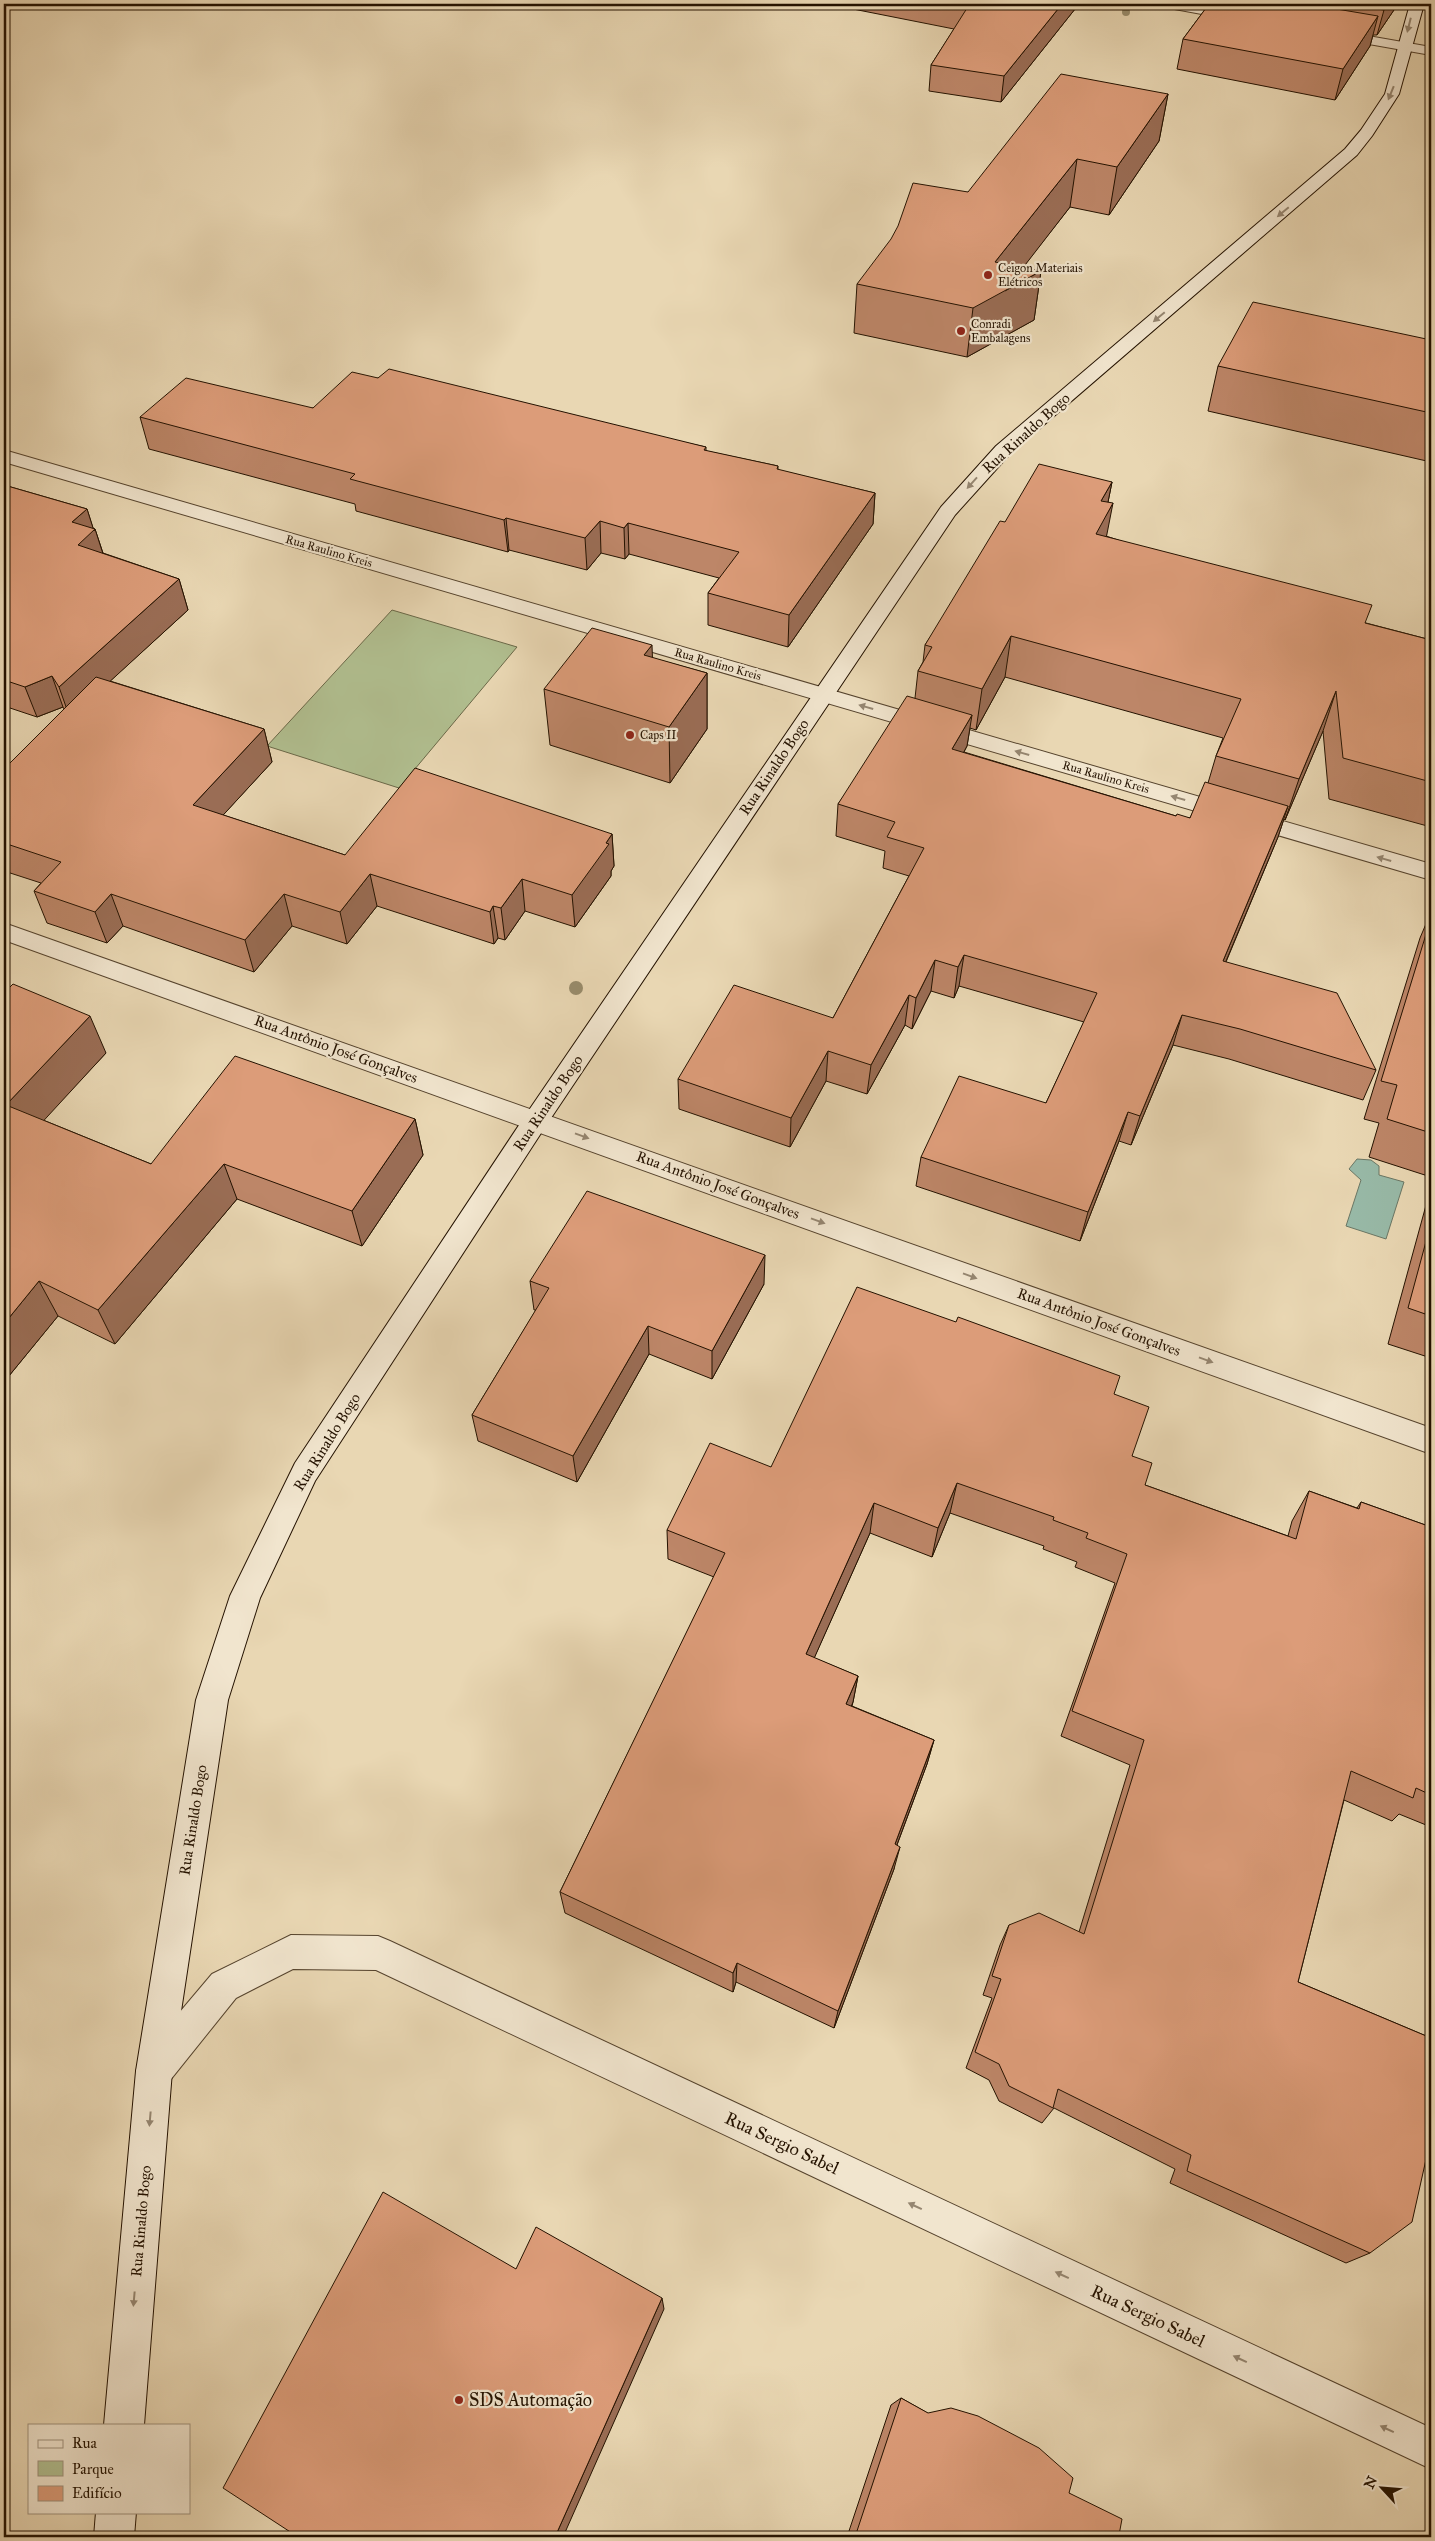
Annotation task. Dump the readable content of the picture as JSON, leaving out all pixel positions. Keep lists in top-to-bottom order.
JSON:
{
  "streets": {
    "street": [
      "Rua Rinaldo Bogo",
      "Rua Raulino Kreis",
      "Rua Antônio José Gonçalves",
      "Rua Sergio Sabel"
    ]
  },
  "crossings": [
    ["Rua Rinaldo Bogo", "Rua Raulino Kreis"],
    ["Rua Rinaldo Bogo", "Rua Antônio José Gonçalves"],
    ["Rua Rinaldo Bogo", "Rua Sergio Sabel"]
  ],
  "one_way": [
    "Rua Rinaldo Bogo",
    "Rua Raulino Kreis",
    "Rua Antônio José Gonçalves",
    "Rua Sergio Sabel"
  ],
  "places": [
    "Ceigon Materiais Elétricos",
    "Conradi Embalagens",
    "Caps II",
    "SDS Automação"
  ],
  "legend": ["Rua", "Parque", "Edifício"],
  "north": "top left"
}
